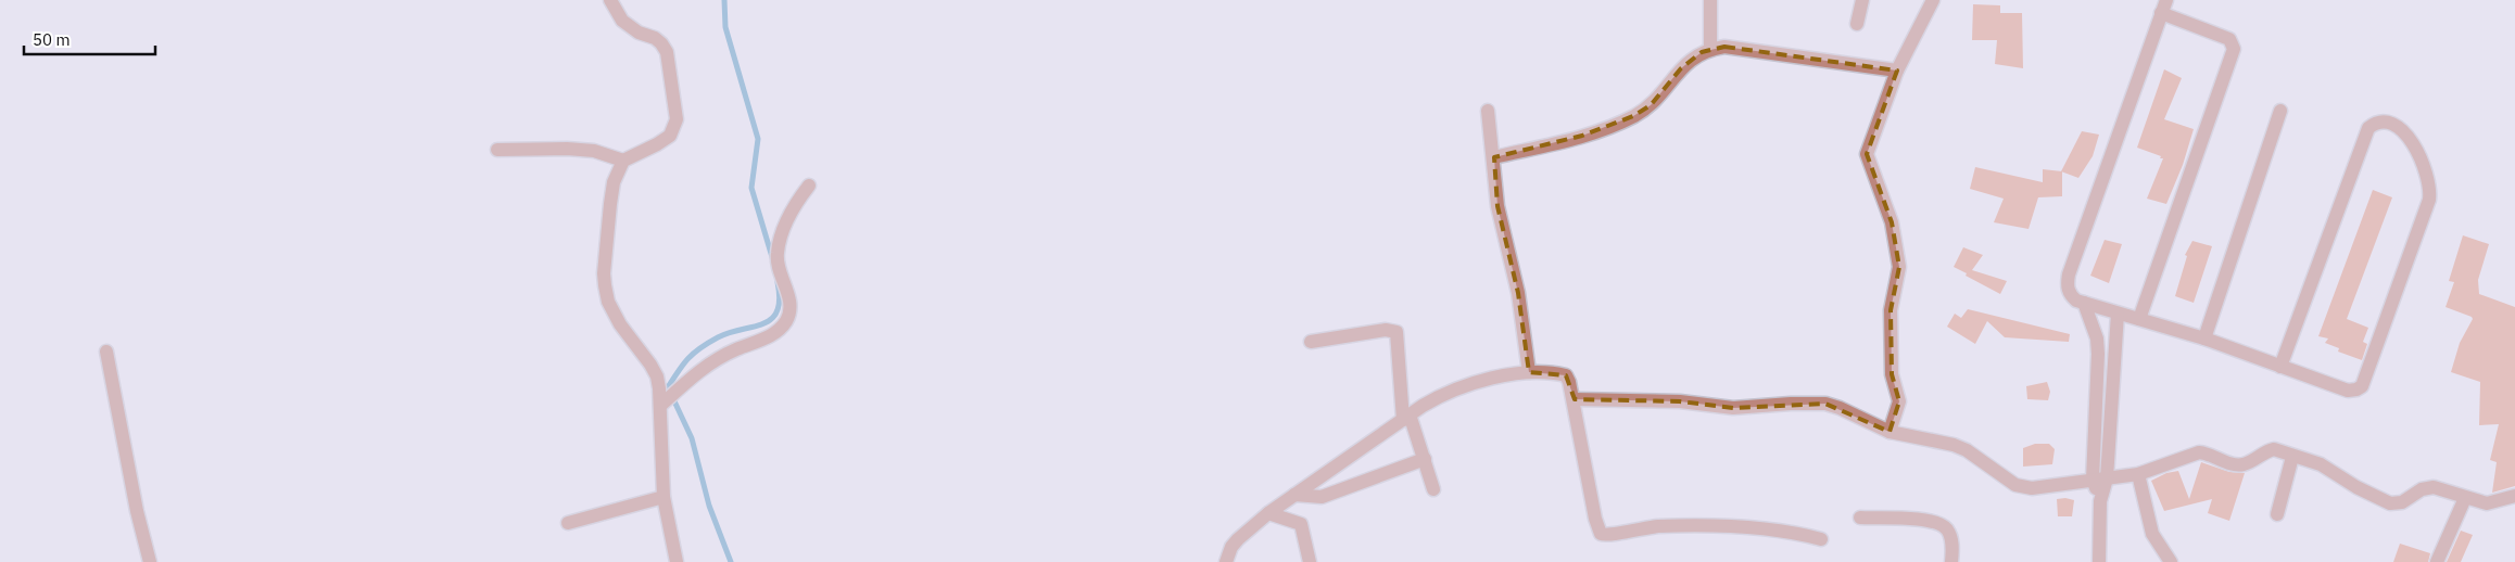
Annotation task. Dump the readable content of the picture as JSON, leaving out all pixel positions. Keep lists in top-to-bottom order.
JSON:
{
  "scale_bar": "50 m"
}
